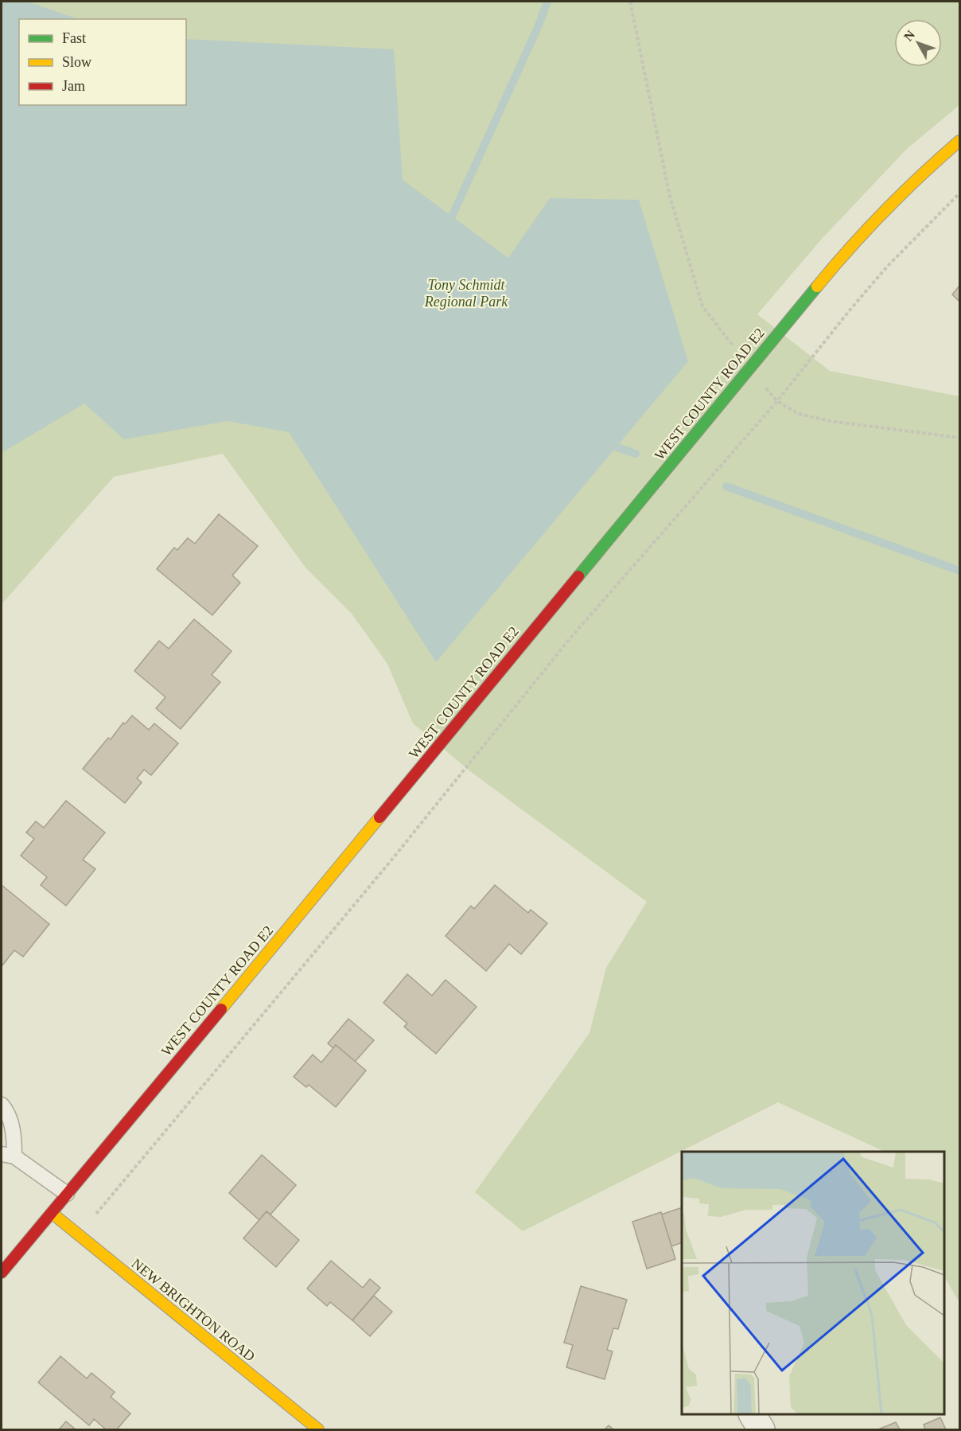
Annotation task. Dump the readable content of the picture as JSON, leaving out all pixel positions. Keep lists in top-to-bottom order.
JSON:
{
  "streets": {
    "street": ["WEST COUNTY ROAD E2", "NEW BRIGHTON ROAD"]
  },
  "crossings": [
    ["WEST COUNTY ROAD E2", "NEW BRIGHTON ROAD"]
  ],
  "parks": ["Tony Schmidt Regional Park"],
  "legend": ["Fast", "Slow", "Jam"],
  "north": "top left"
}
